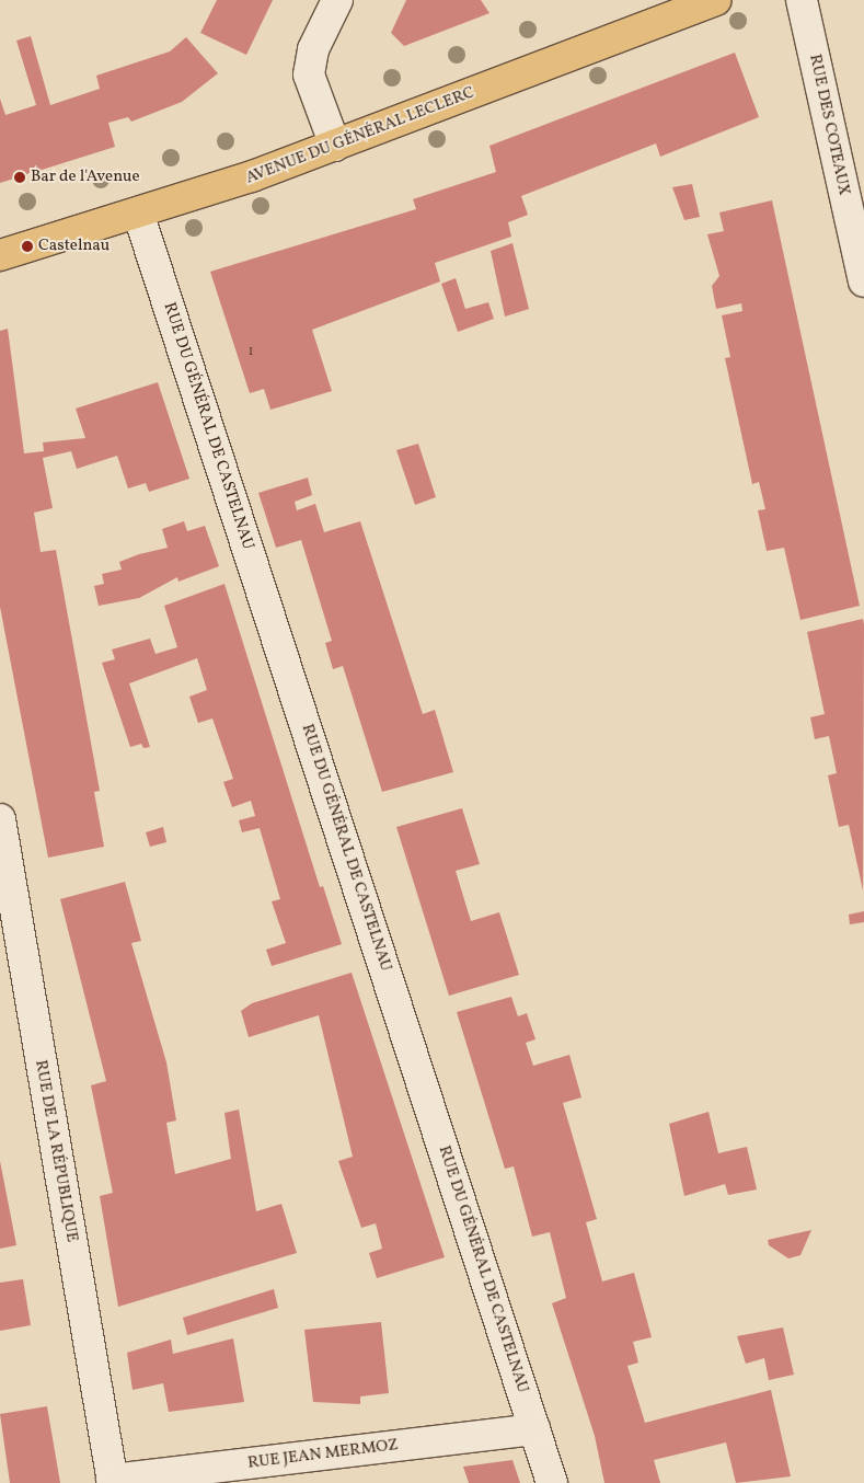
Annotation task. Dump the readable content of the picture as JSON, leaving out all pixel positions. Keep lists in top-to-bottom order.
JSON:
{
  "streets": {
    "main road": ["AVENUE DU GÉNÉRAL LECLERC"],
    "street": [
      "RUE DES COTEAUX",
      "RUE DU GÉNÉRAL DE CASTELNAU",
      "RUE DE LA RÉPUBLIQUE",
      "RUE JEAN MERMOZ"
    ]
  },
  "crossings": [
    ["AVENUE DU GÉNÉRAL LECLERC", "RUE DU GÉNÉRAL DE CASTELNAU"],
    ["RUE DU GÉNÉRAL DE CASTELNAU", "RUE JEAN MERMOZ"],
    ["RUE DE LA RÉPUBLIQUE", "RUE JEAN MERMOZ"]
  ],
  "places": ["Bar de l'Avenue", "Castelnau"],
  "house_numbers": ["1"]
}
